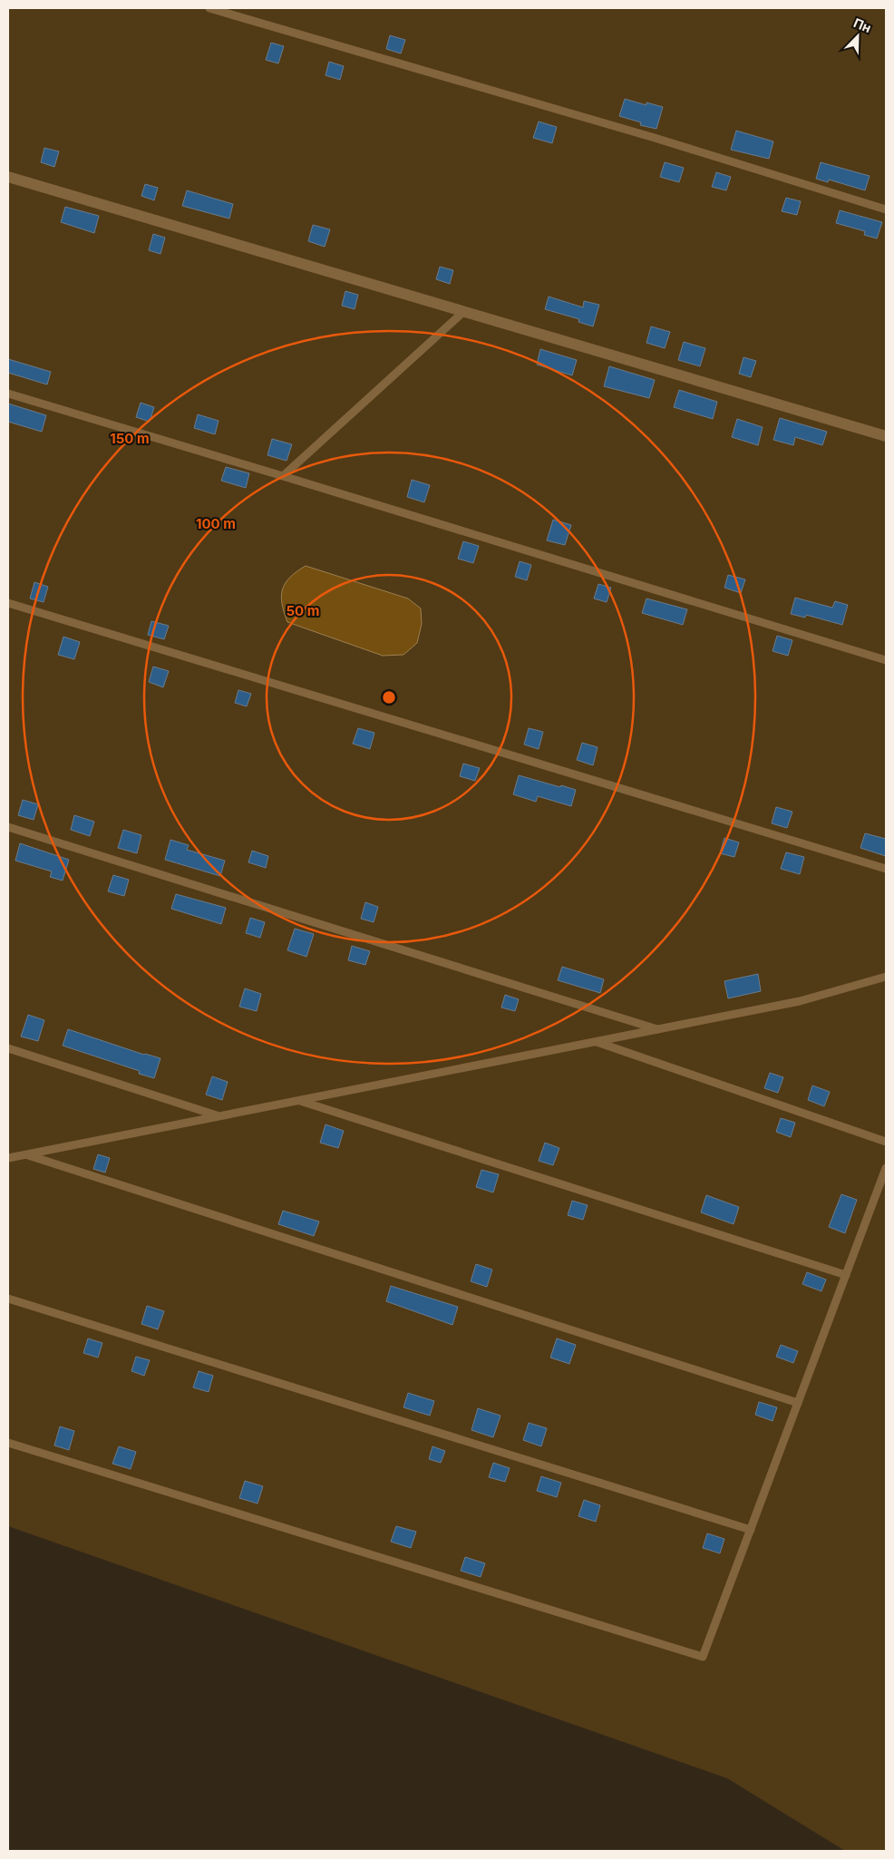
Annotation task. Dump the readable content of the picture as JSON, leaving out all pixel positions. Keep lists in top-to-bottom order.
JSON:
{
  "north": "top right",
  "rings": ["150 m", "100 m", "50 m"]
}
